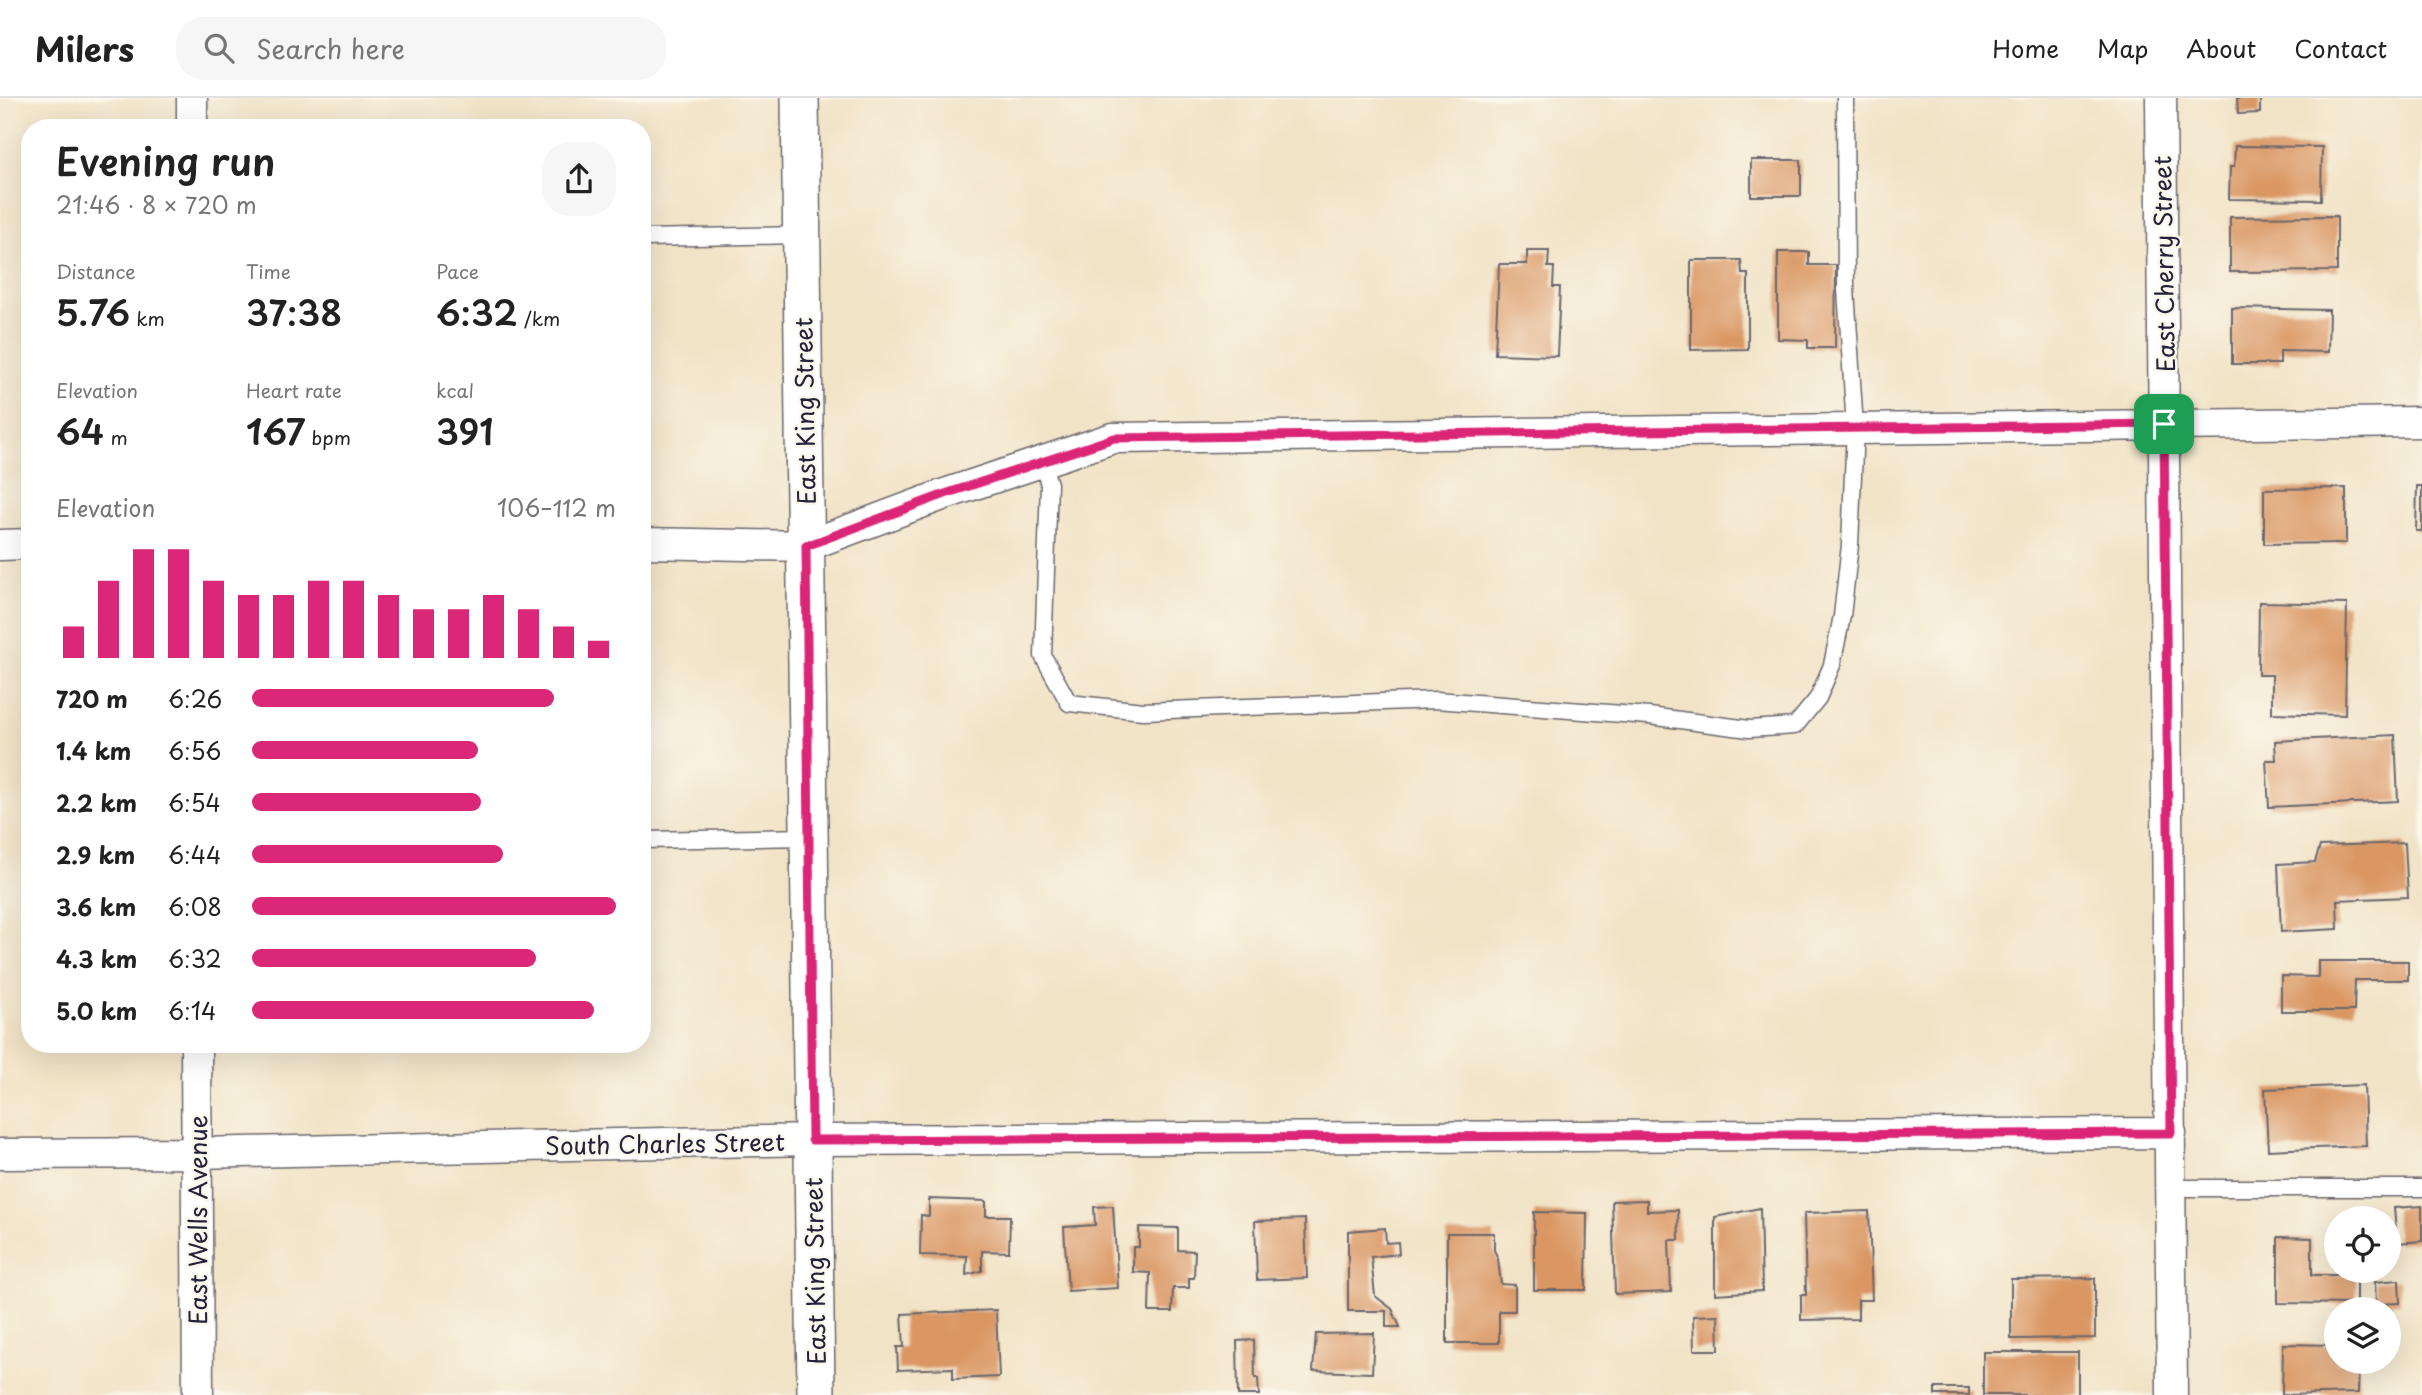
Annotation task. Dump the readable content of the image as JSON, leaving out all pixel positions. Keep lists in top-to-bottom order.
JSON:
{
  "streets": {
    "street": [
      "East Cherry Street",
      "East King Street",
      "South Charles Street",
      "East Wells Avenue"
    ]
  },
  "crossings": [
    ["East Cherry Street", "South Charles Street"],
    ["East King Street", "South Charles Street"],
    ["South Charles Street", "East Wells Avenue"]
  ],
  "page": {
    "header": "Milers",
    "search": "Search here",
    "nav": [
      "Home",
      "Map",
      "About",
      "Contact"
    ],
    "heading": ["Evening run", "21:46 · 8 × 720 m"],
    "stats": [
      ["Distance", "5.76 km"],
      ["Time", "37:38"],
      ["Pace", "6:32 /km"],
      ["Elevation", "64 m"],
      ["Heart rate", "167 bpm"],
      ["kcal", "391"]
    ],
    "chart": ["Elevation", "106–112 m"],
    "list": [
      {
        "name": "720 m",
        "note": "6:26"
      },
      {
        "name": "1.4 km",
        "note": "6:56"
      },
      {
        "name": "2.2 km",
        "note": "6:54"
      },
      {
        "name": "2.9 km",
        "note": "6:44"
      },
      {
        "name": "3.6 km",
        "note": "6:08"
      },
      {
        "name": "4.3 km",
        "note": "6:32"
      },
      {
        "name": "5.0 km",
        "note": "6:14"
      }
    ]
  }
}
